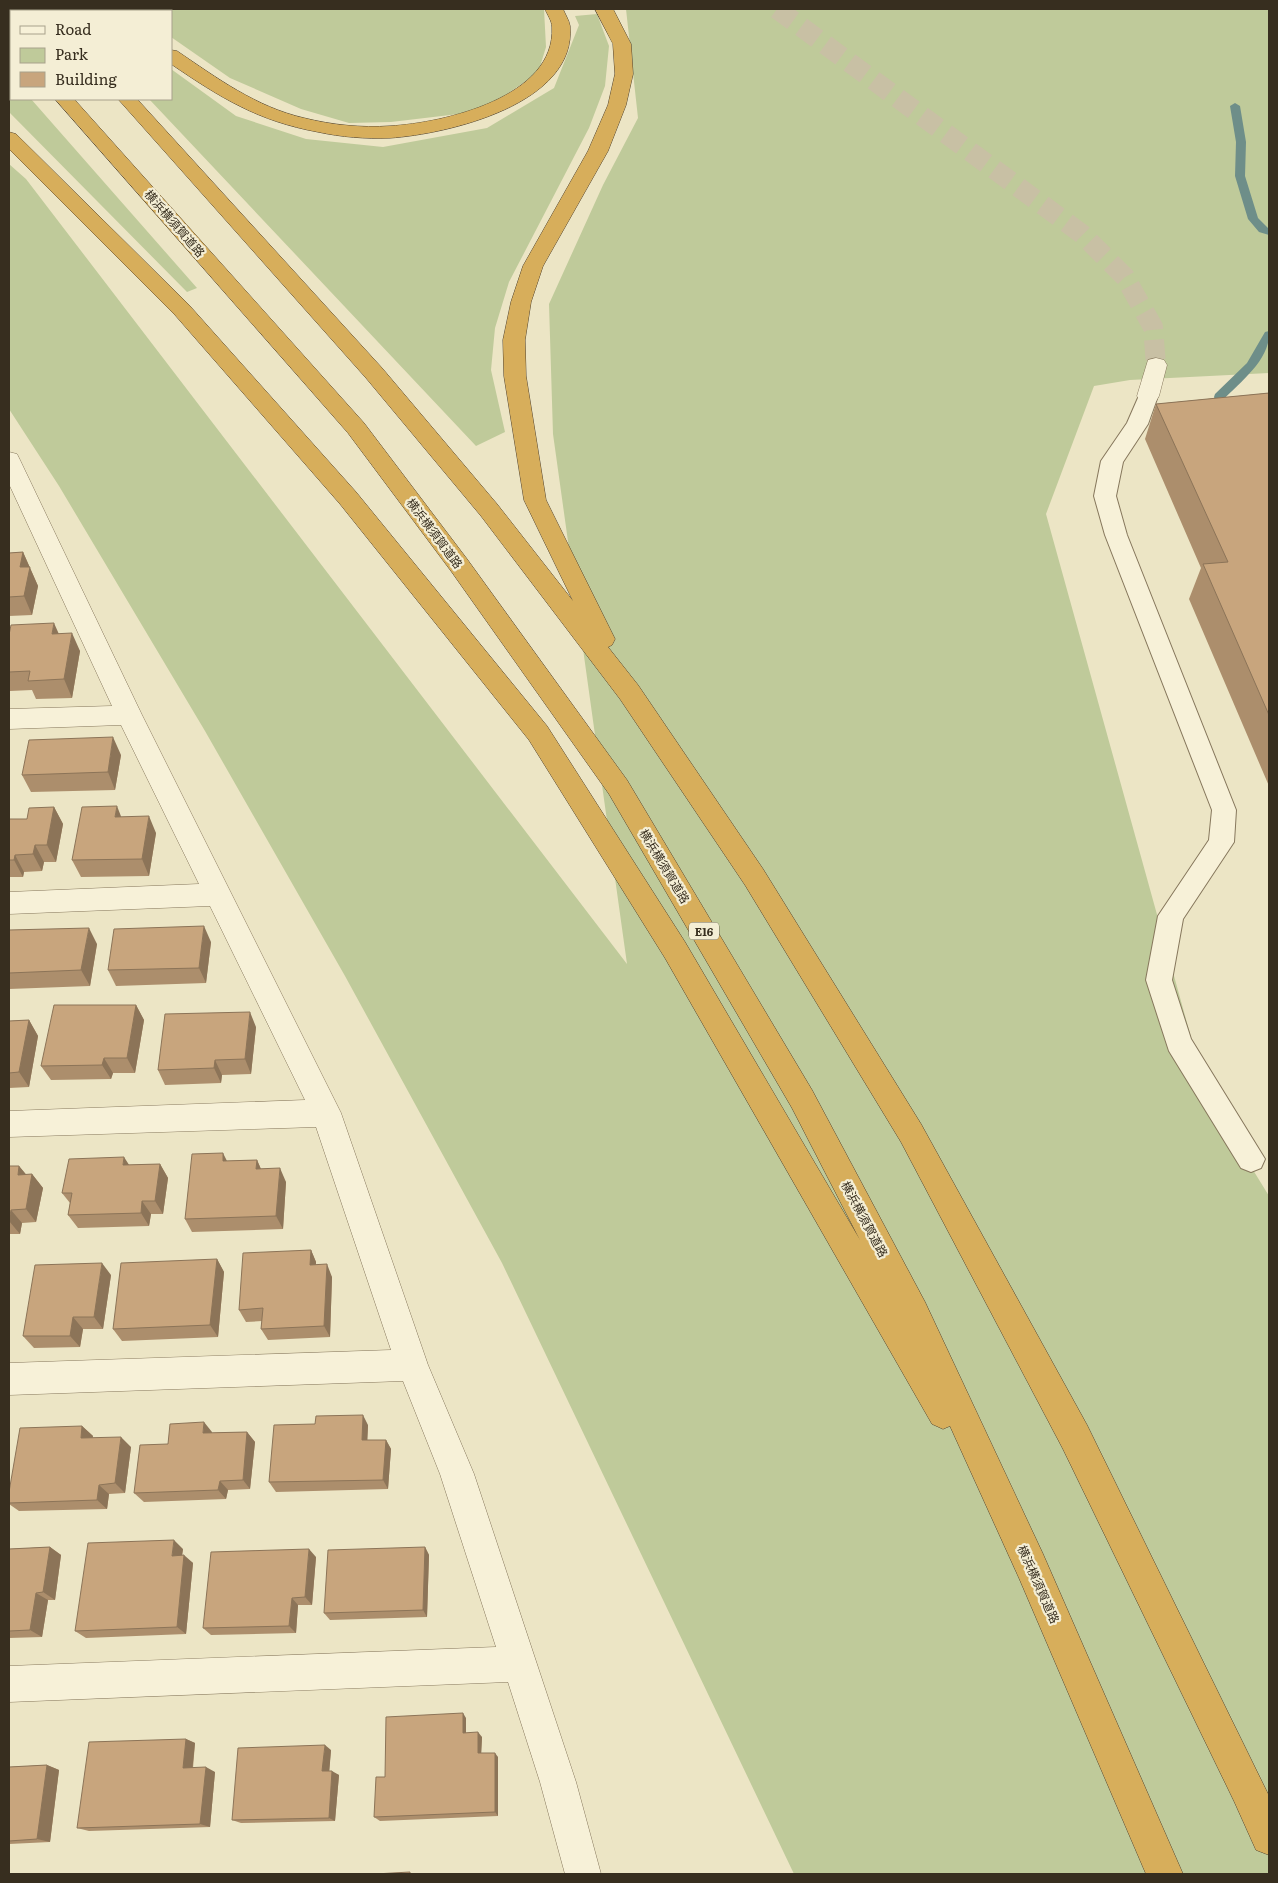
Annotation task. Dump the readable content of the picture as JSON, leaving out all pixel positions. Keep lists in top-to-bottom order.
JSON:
{
  "streets": {
    "highway": ["横浜横須賀道路", "E16"]
  },
  "legend": ["Road", "Park", "Building"]
}
